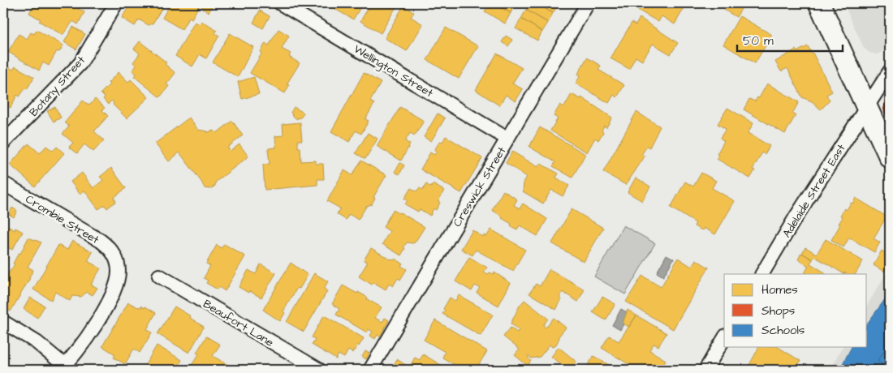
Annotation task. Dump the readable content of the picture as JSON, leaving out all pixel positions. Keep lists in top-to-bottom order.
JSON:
{
  "streets": {
    "street": [
      "Wellington Street",
      "Botany Street",
      "Creswick Street",
      "Adelaide Street East",
      "Crombie Street",
      "Beaufort Lane"
    ]
  },
  "crossings": [
    ["Wellington Street", "Creswick Street"]
  ],
  "legend": ["Homes", "Shops", "Schools"],
  "scale_bar": "50 m"
}
